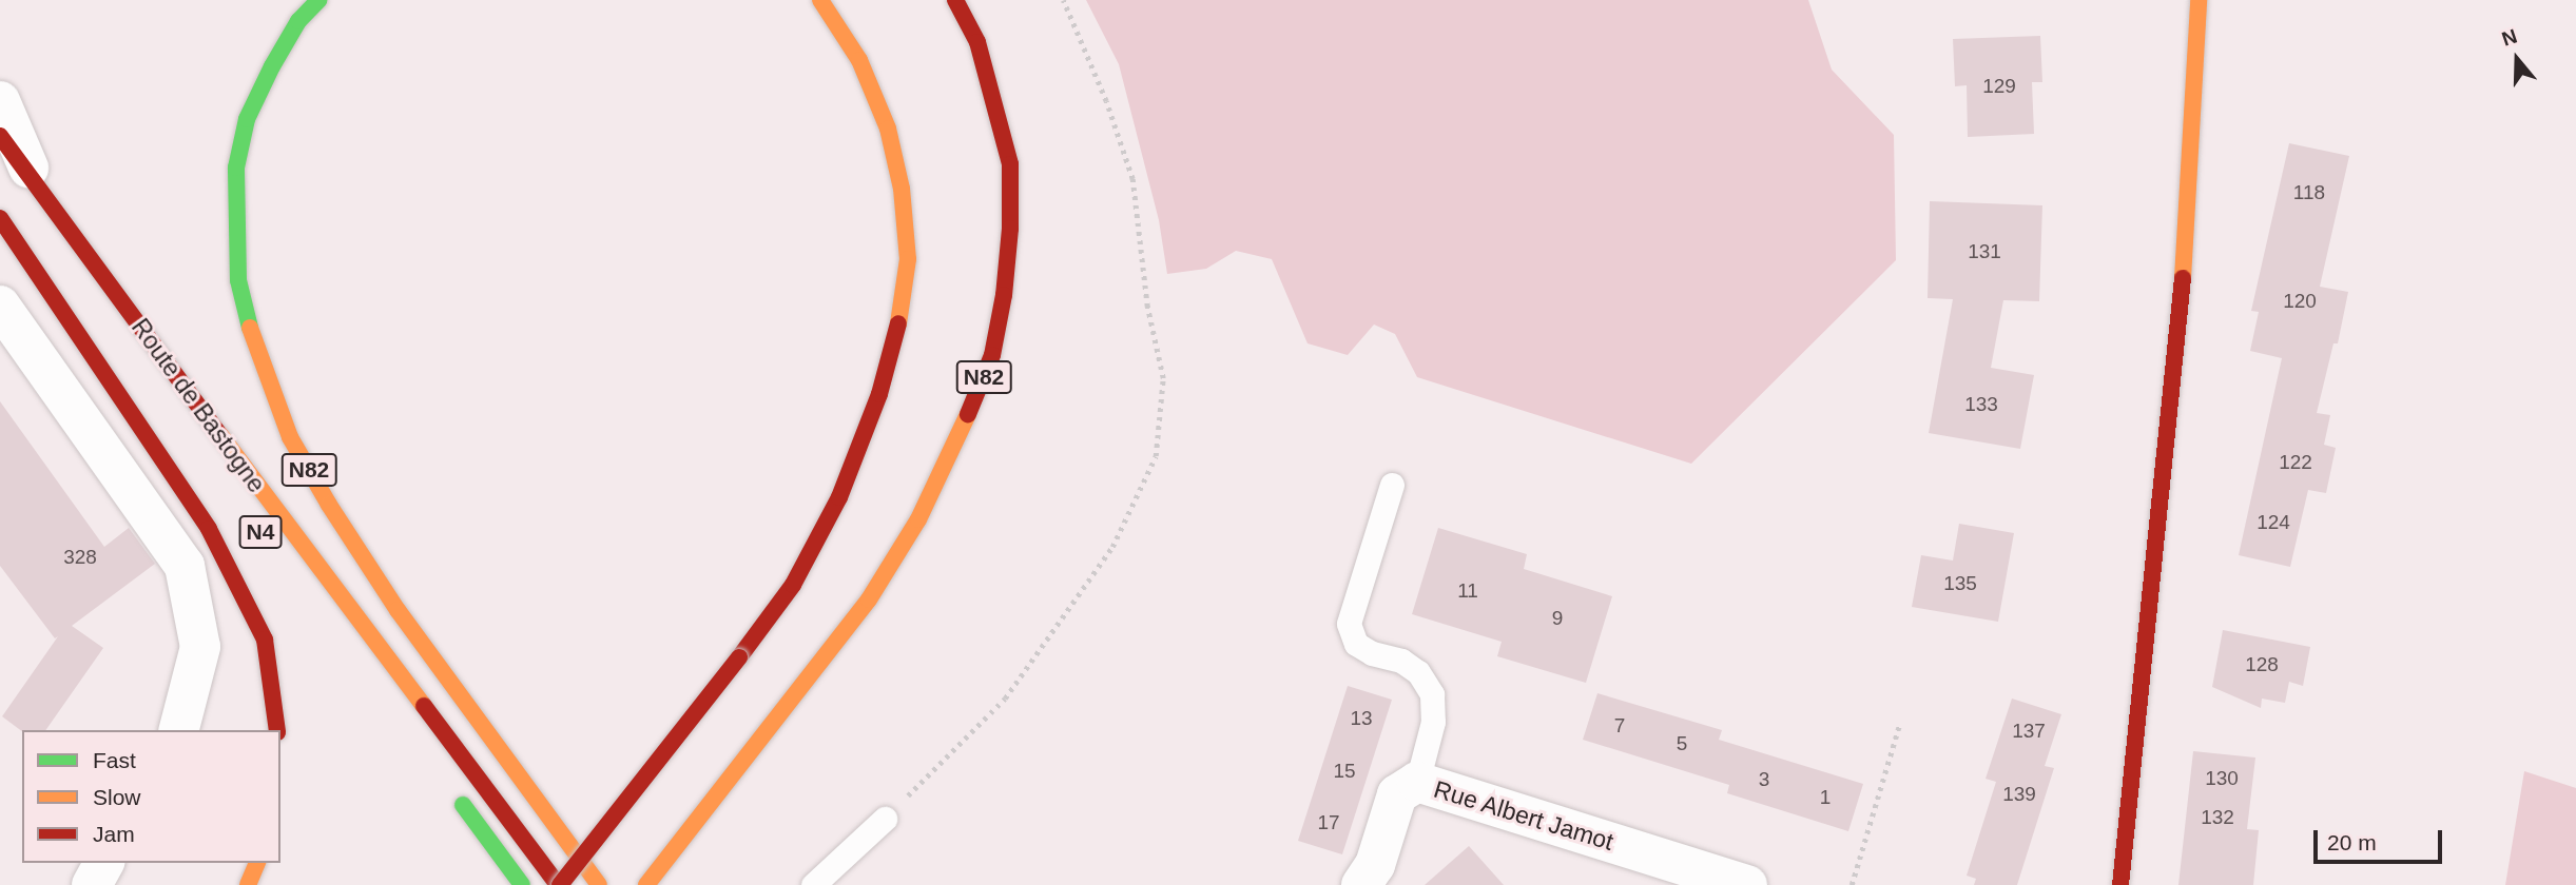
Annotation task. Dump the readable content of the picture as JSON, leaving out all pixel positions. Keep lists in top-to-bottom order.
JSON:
{
  "streets": {
    "main road": ["N82", "Route de Bastogne", "N4"],
    "street": ["Rue Albert Jamot"]
  },
  "house_numbers": [
    "129",
    "118",
    "131",
    "120",
    "133",
    "122",
    "124",
    "328",
    "135",
    "11",
    "9",
    "128",
    "13",
    "7",
    "137",
    "5",
    "15",
    "130",
    "3",
    "139",
    "1",
    "132",
    "17"
  ],
  "legend": ["Fast", "Slow", "Jam"],
  "scale_bar": "20 m",
  "north": "top"
}
